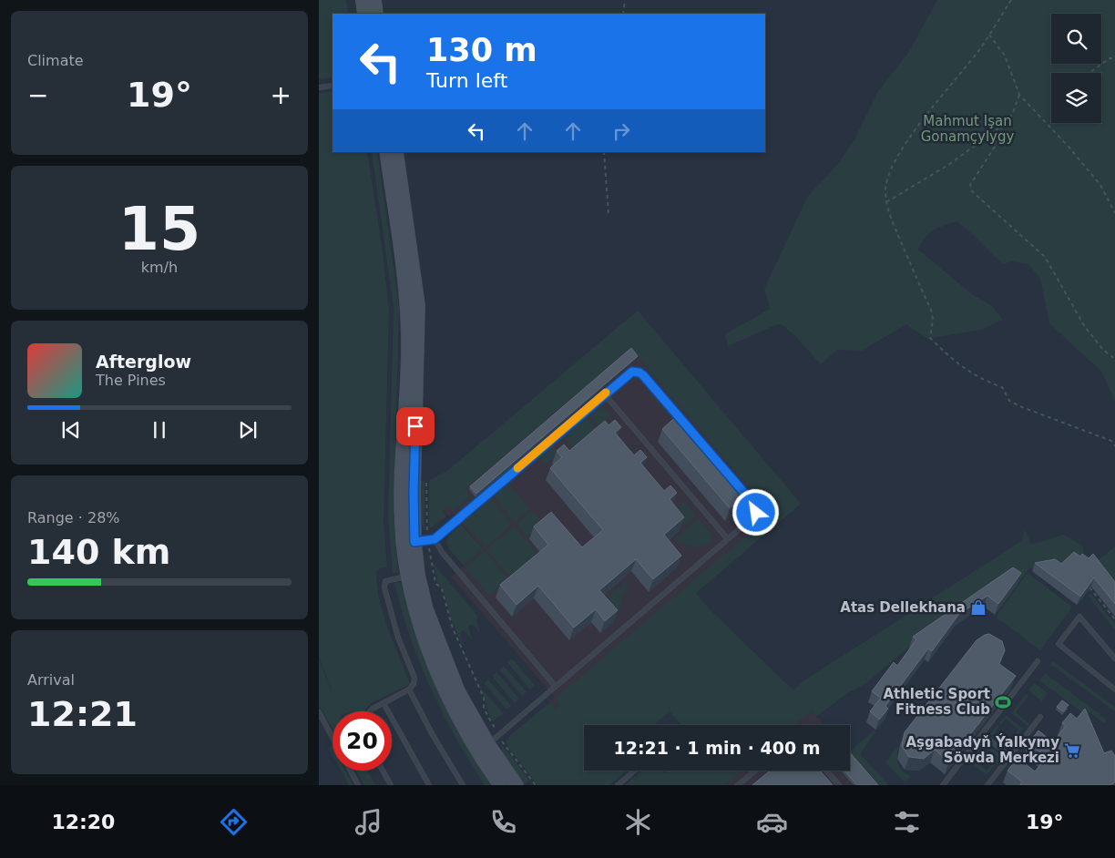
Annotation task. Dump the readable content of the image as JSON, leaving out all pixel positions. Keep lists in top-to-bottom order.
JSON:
{
  "parks": ["Mahmut Işan Gonamçylygy"],
  "places": {
    "shop": ["Atas Dellekhana"],
    "sports": ["Athletic Sport Fitness Club"],
    "supermarket": ["Aşgabadyň Ýalkymy Söwda Merkezi"]
  },
  "page": {
    "tile": [
      "Climate",
      ["15", "km/h"],
      ["Range · 28%", "140 km"],
      ["Arrival", "12:21"]
    ],
    "turn": ["130 m", "Turn left"],
    "heat": ["−", "19°", "+"],
    "song": ["Afterglow", "The Pines"],
    "limit": "20",
    "trip": "12:21 · 1 min · 400 m",
    "tabs": ["12:20", "19°"]
  }
}
